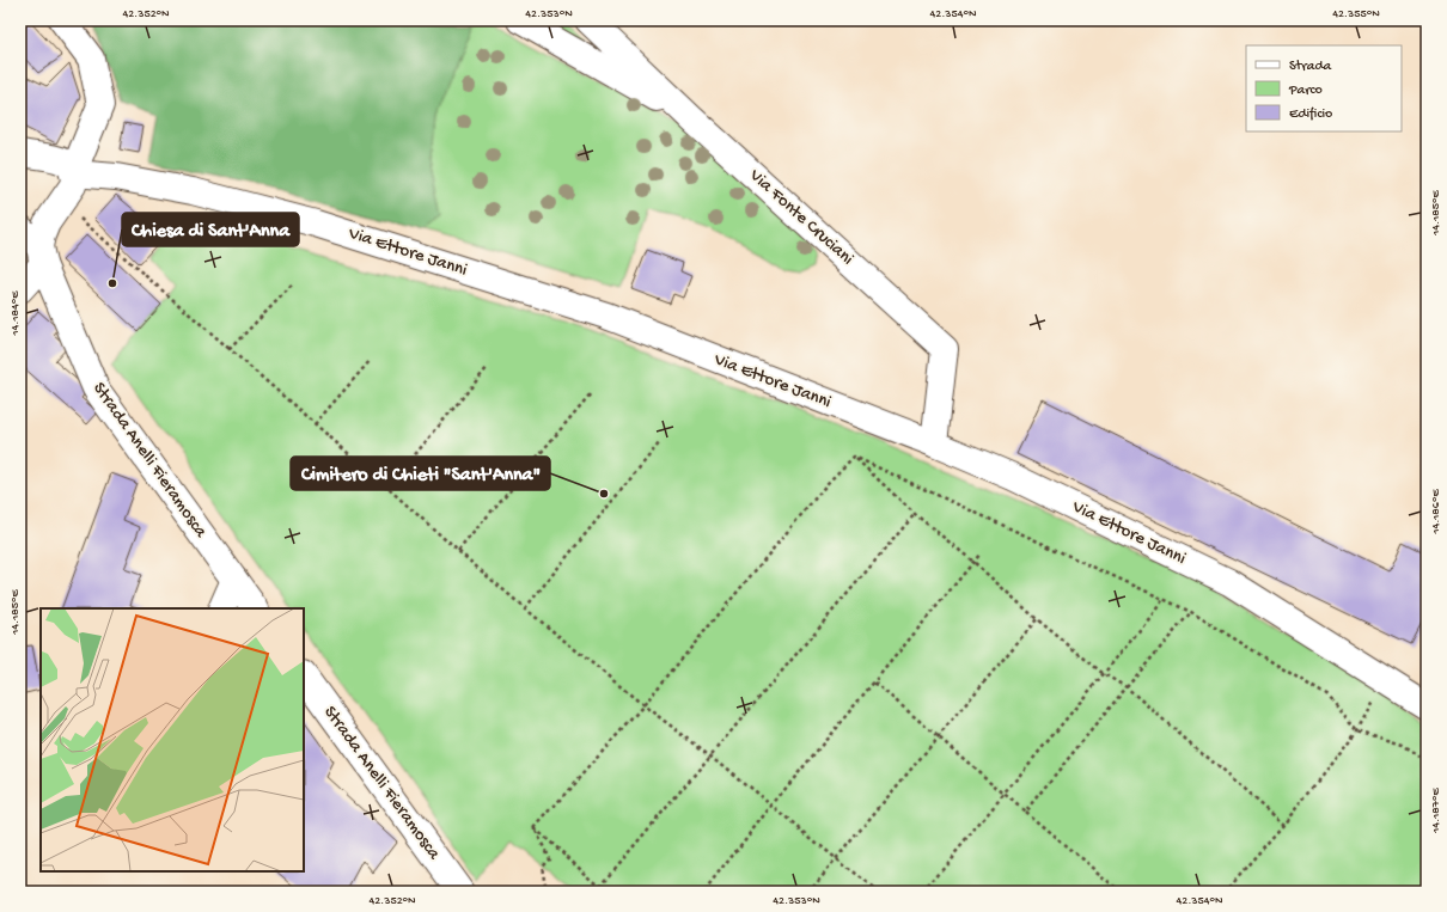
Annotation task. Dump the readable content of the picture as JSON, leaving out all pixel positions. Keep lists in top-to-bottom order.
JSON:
{
  "streets": {
    "street": ["Via Fonte Cruciani", "Via Ettore Janni", "Strada Anelli Fieramosca"]
  },
  "crossings": [
    ["Via Fonte Cruciani", "Via Ettore Janni"]
  ],
  "places": ["Chiesa di Sant'Anna", "Cimitero di Chieti \"Sant'Anna\""],
  "legend": ["Strada", "Parco", "Edificio"],
  "coordinates": [
    "42.352°N",
    "42.353°N",
    "42.354°N",
    "42.355°N",
    "14.185°E",
    "14.184°E",
    "14.186°E",
    "14.187°E"
  ]
}
